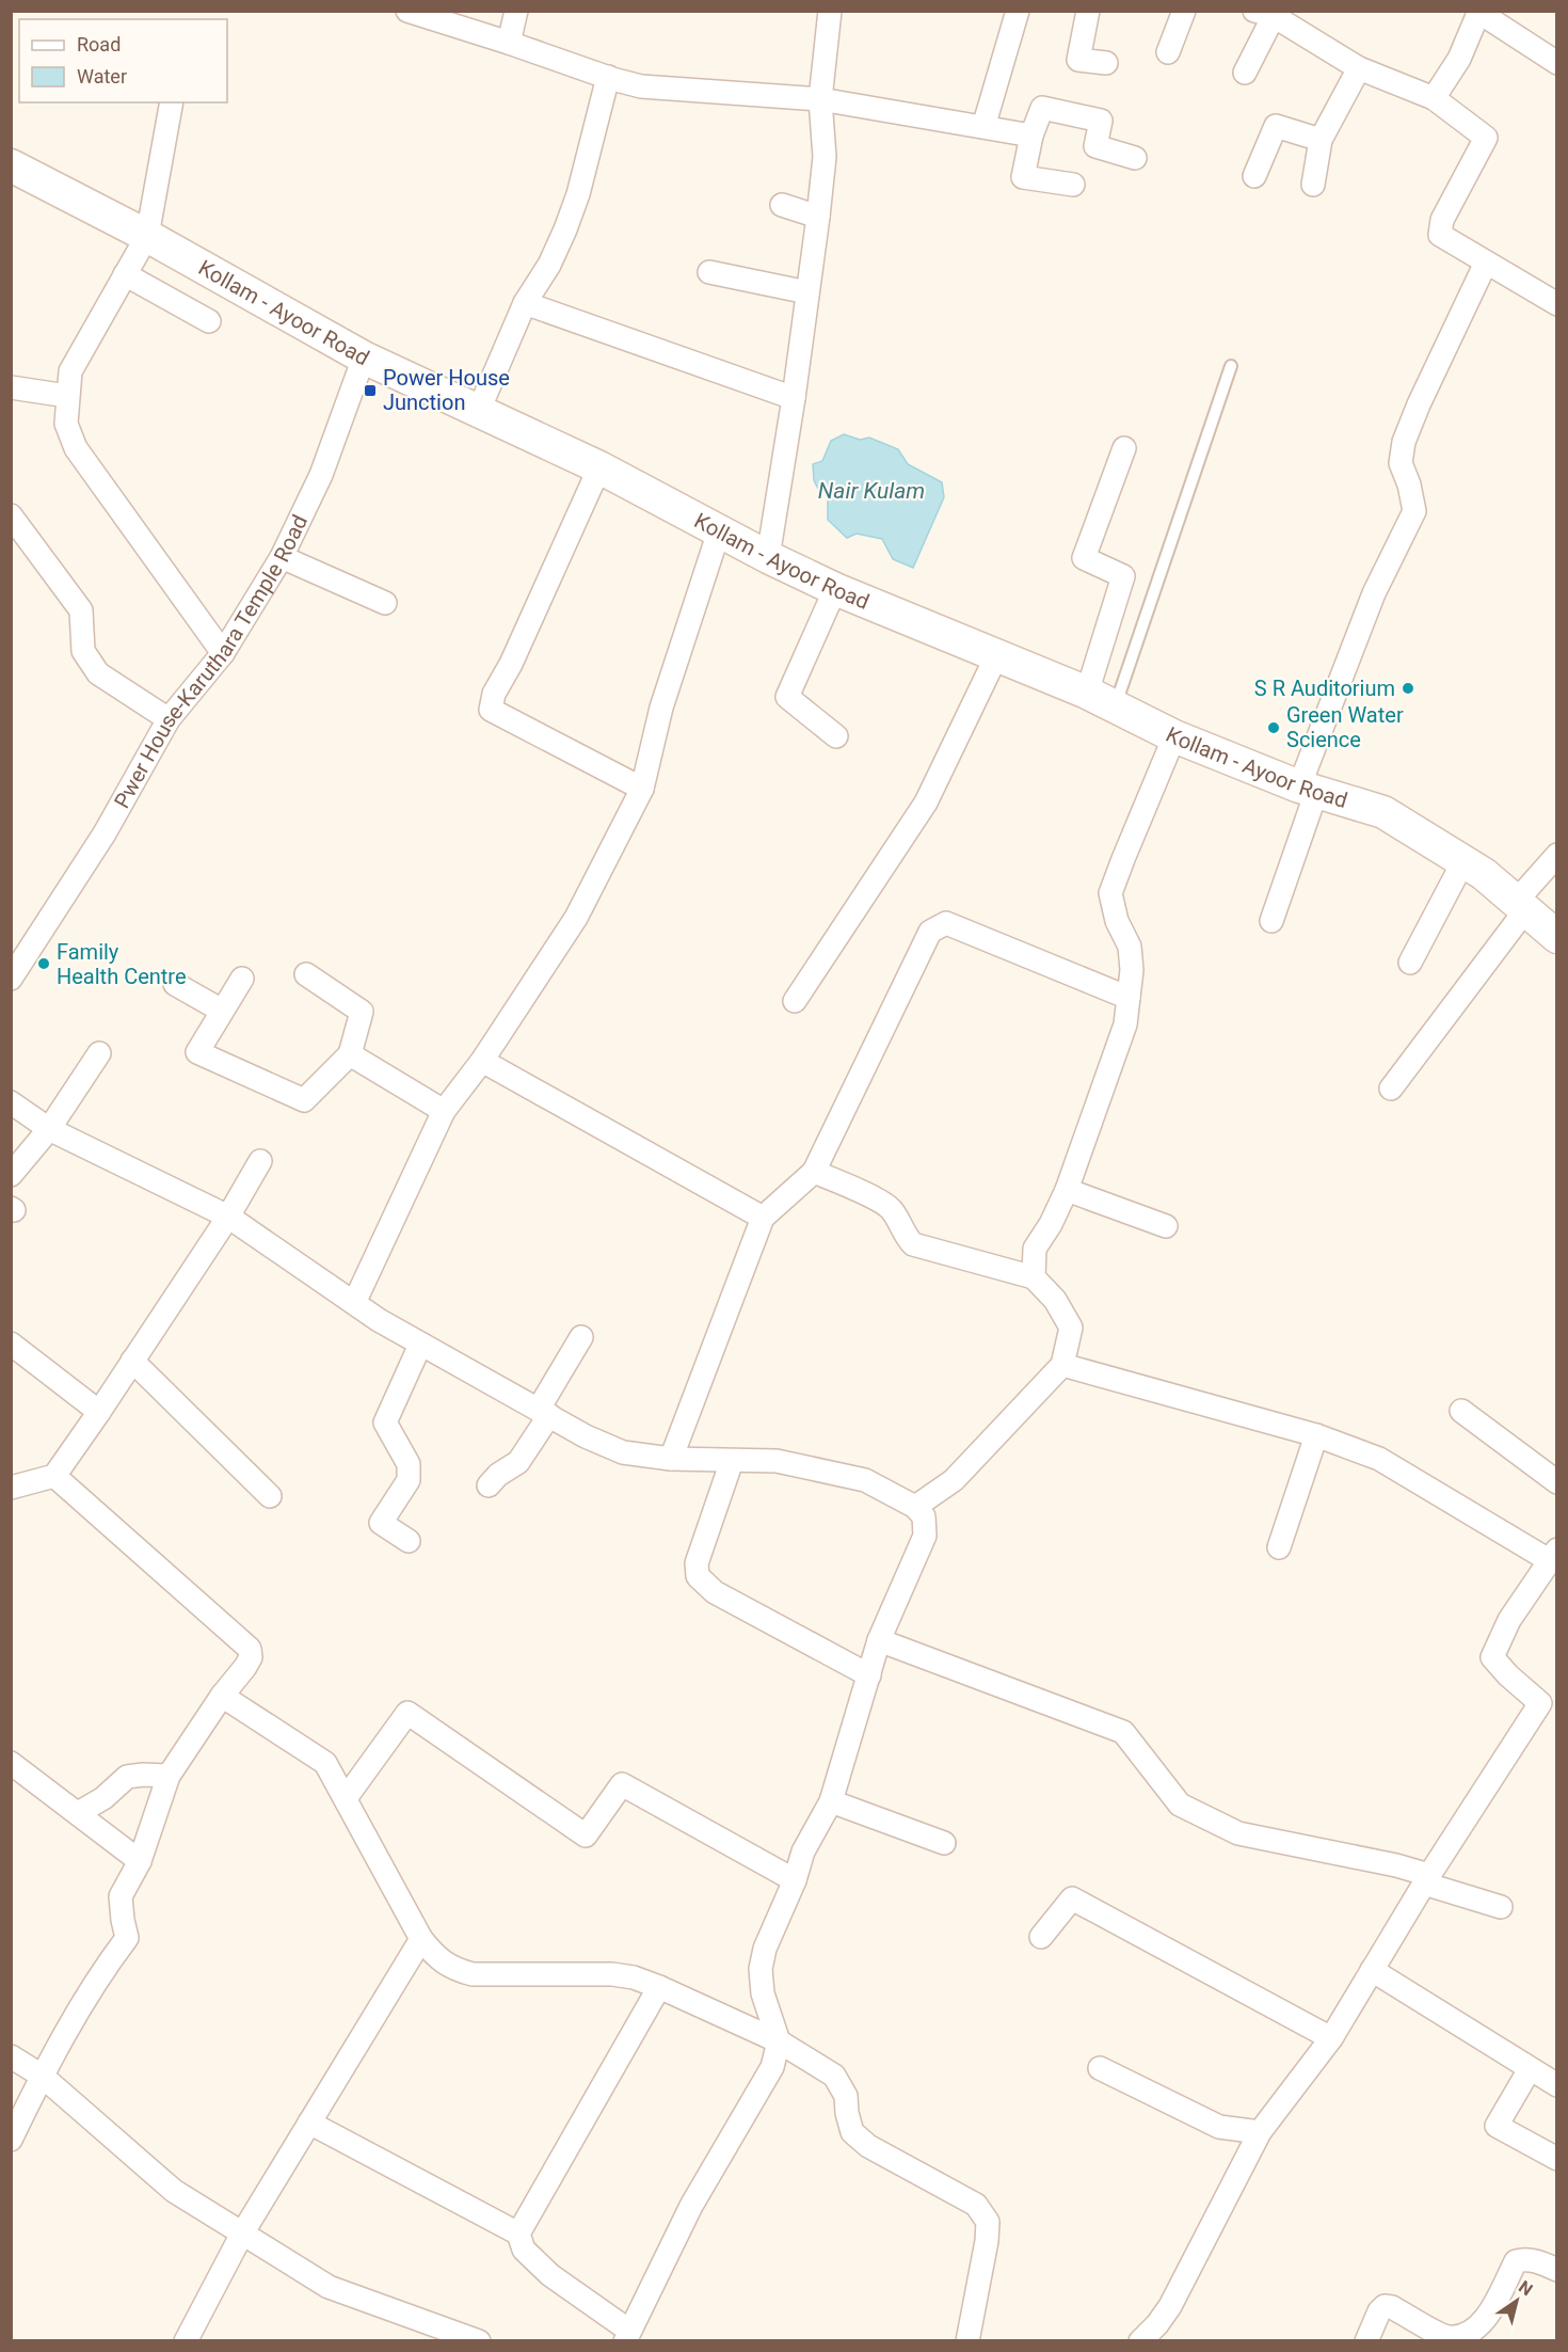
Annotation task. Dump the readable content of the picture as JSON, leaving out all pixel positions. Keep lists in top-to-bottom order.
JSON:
{
  "streets": {
    "main road": ["Kollam - Ayoor Road"],
    "street": ["Pwer House-Karuthara Temple Road"]
  },
  "crossings": [
    ["Kollam - Ayoor Road", "Pwer House-Karuthara Temple Road"]
  ],
  "water": ["Nair Kulam"],
  "places": {
    "transit": ["Power House Junction"],
    "other": ["S R Auditorium", "Green Water Science", "Family Health Centre"]
  },
  "legend": ["Road", "Water"],
  "north": "top right"
}
